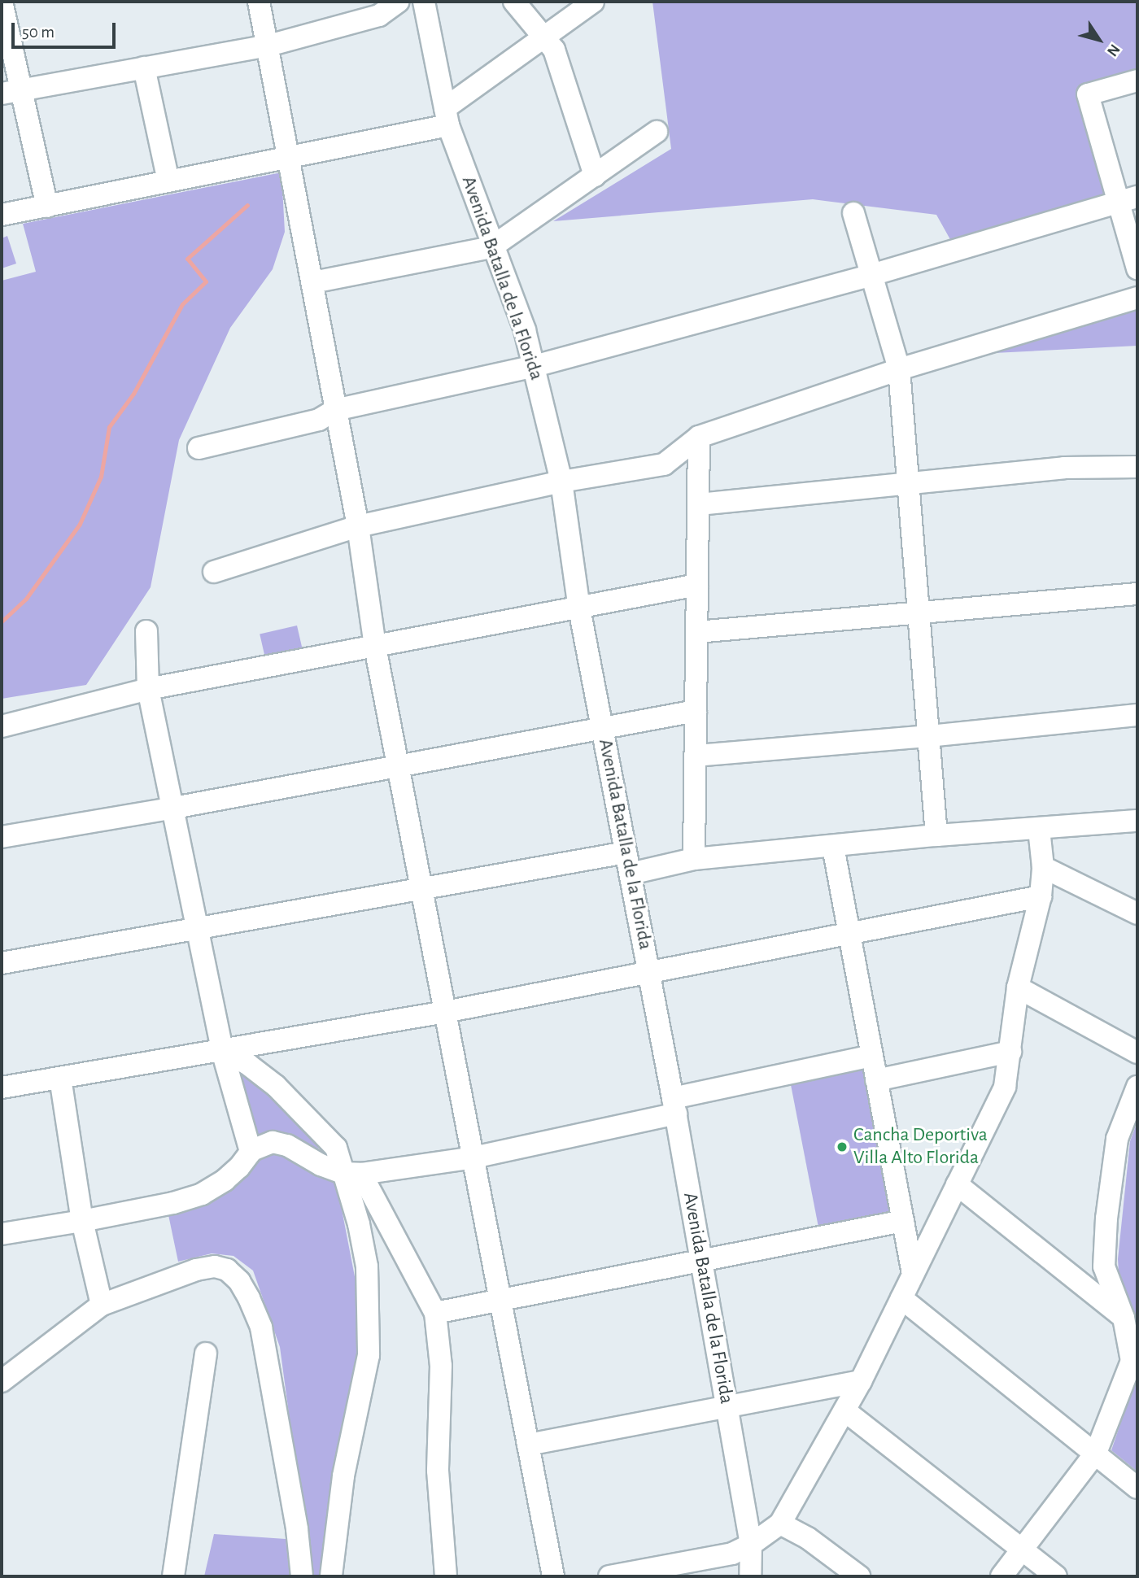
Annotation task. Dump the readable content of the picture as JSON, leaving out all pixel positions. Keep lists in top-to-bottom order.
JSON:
{
  "streets": {
    "street": ["Avenida Batalla de la Florida"]
  },
  "places": ["Cancha Deportiva Villa Alto Florida"],
  "scale_bar": "50 m",
  "north": "bottom right"
}
